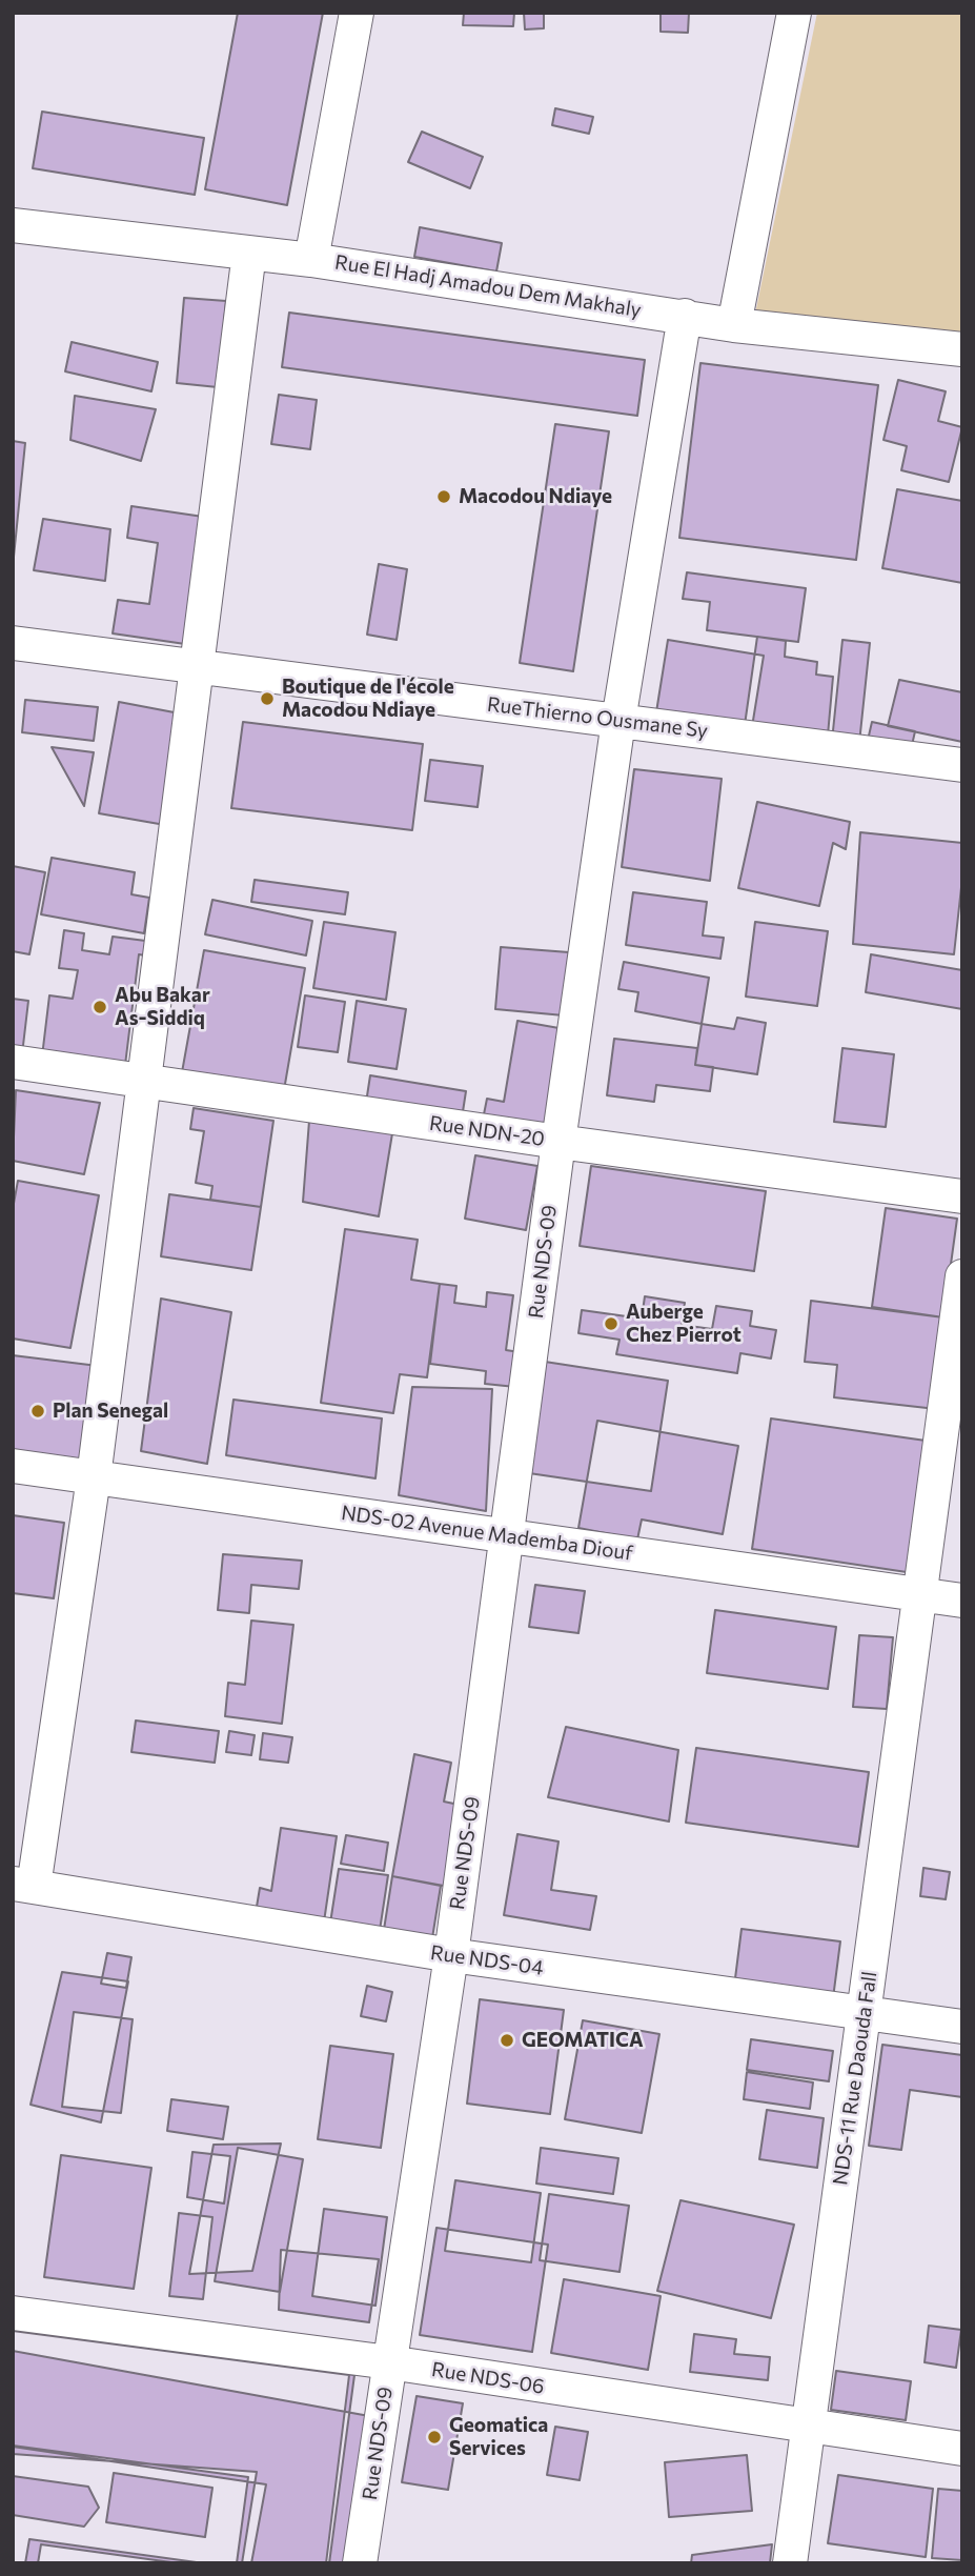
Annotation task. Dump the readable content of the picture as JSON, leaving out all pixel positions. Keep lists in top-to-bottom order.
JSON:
{
  "streets": {
    "street": [
      "Rue El Hadj Amadou Dem Makhaly",
      "RueThierno Ousmane Sy",
      "Rue NDN-20",
      "Rue NDS-09",
      "NDS-02 Avenue Mademba Diouf",
      "Rue NDS-04",
      "NDS-11 Rue Daouda Fall",
      "Rue NDS-06"
    ]
  },
  "crossings": [
    ["Rue El Hadj Amadou Dem Makhaly", "Rue NDS-09"],
    ["RueThierno Ousmane Sy", "Rue NDS-09"],
    ["Rue NDN-20", "Rue NDS-09"],
    ["Rue NDS-09", "NDS-02 Avenue Mademba Diouf"],
    ["Rue NDS-09", "Rue NDS-04"],
    ["Rue NDS-09", "Rue NDS-06"],
    ["NDS-02 Avenue Mademba Diouf", "NDS-11 Rue Daouda Fall"],
    ["Rue NDS-04", "NDS-11 Rue Daouda Fall"],
    ["NDS-11 Rue Daouda Fall", "Rue NDS-06"]
  ],
  "places": [
    "Macodou Ndiaye",
    "Boutique de l'école Macodou Ndiaye",
    "Abu Bakar As-Siddiq",
    "Auberge Chez Pierrot",
    "Plan Senegal",
    "GEOMATICA",
    "Geomatica Services"
  ]
}
